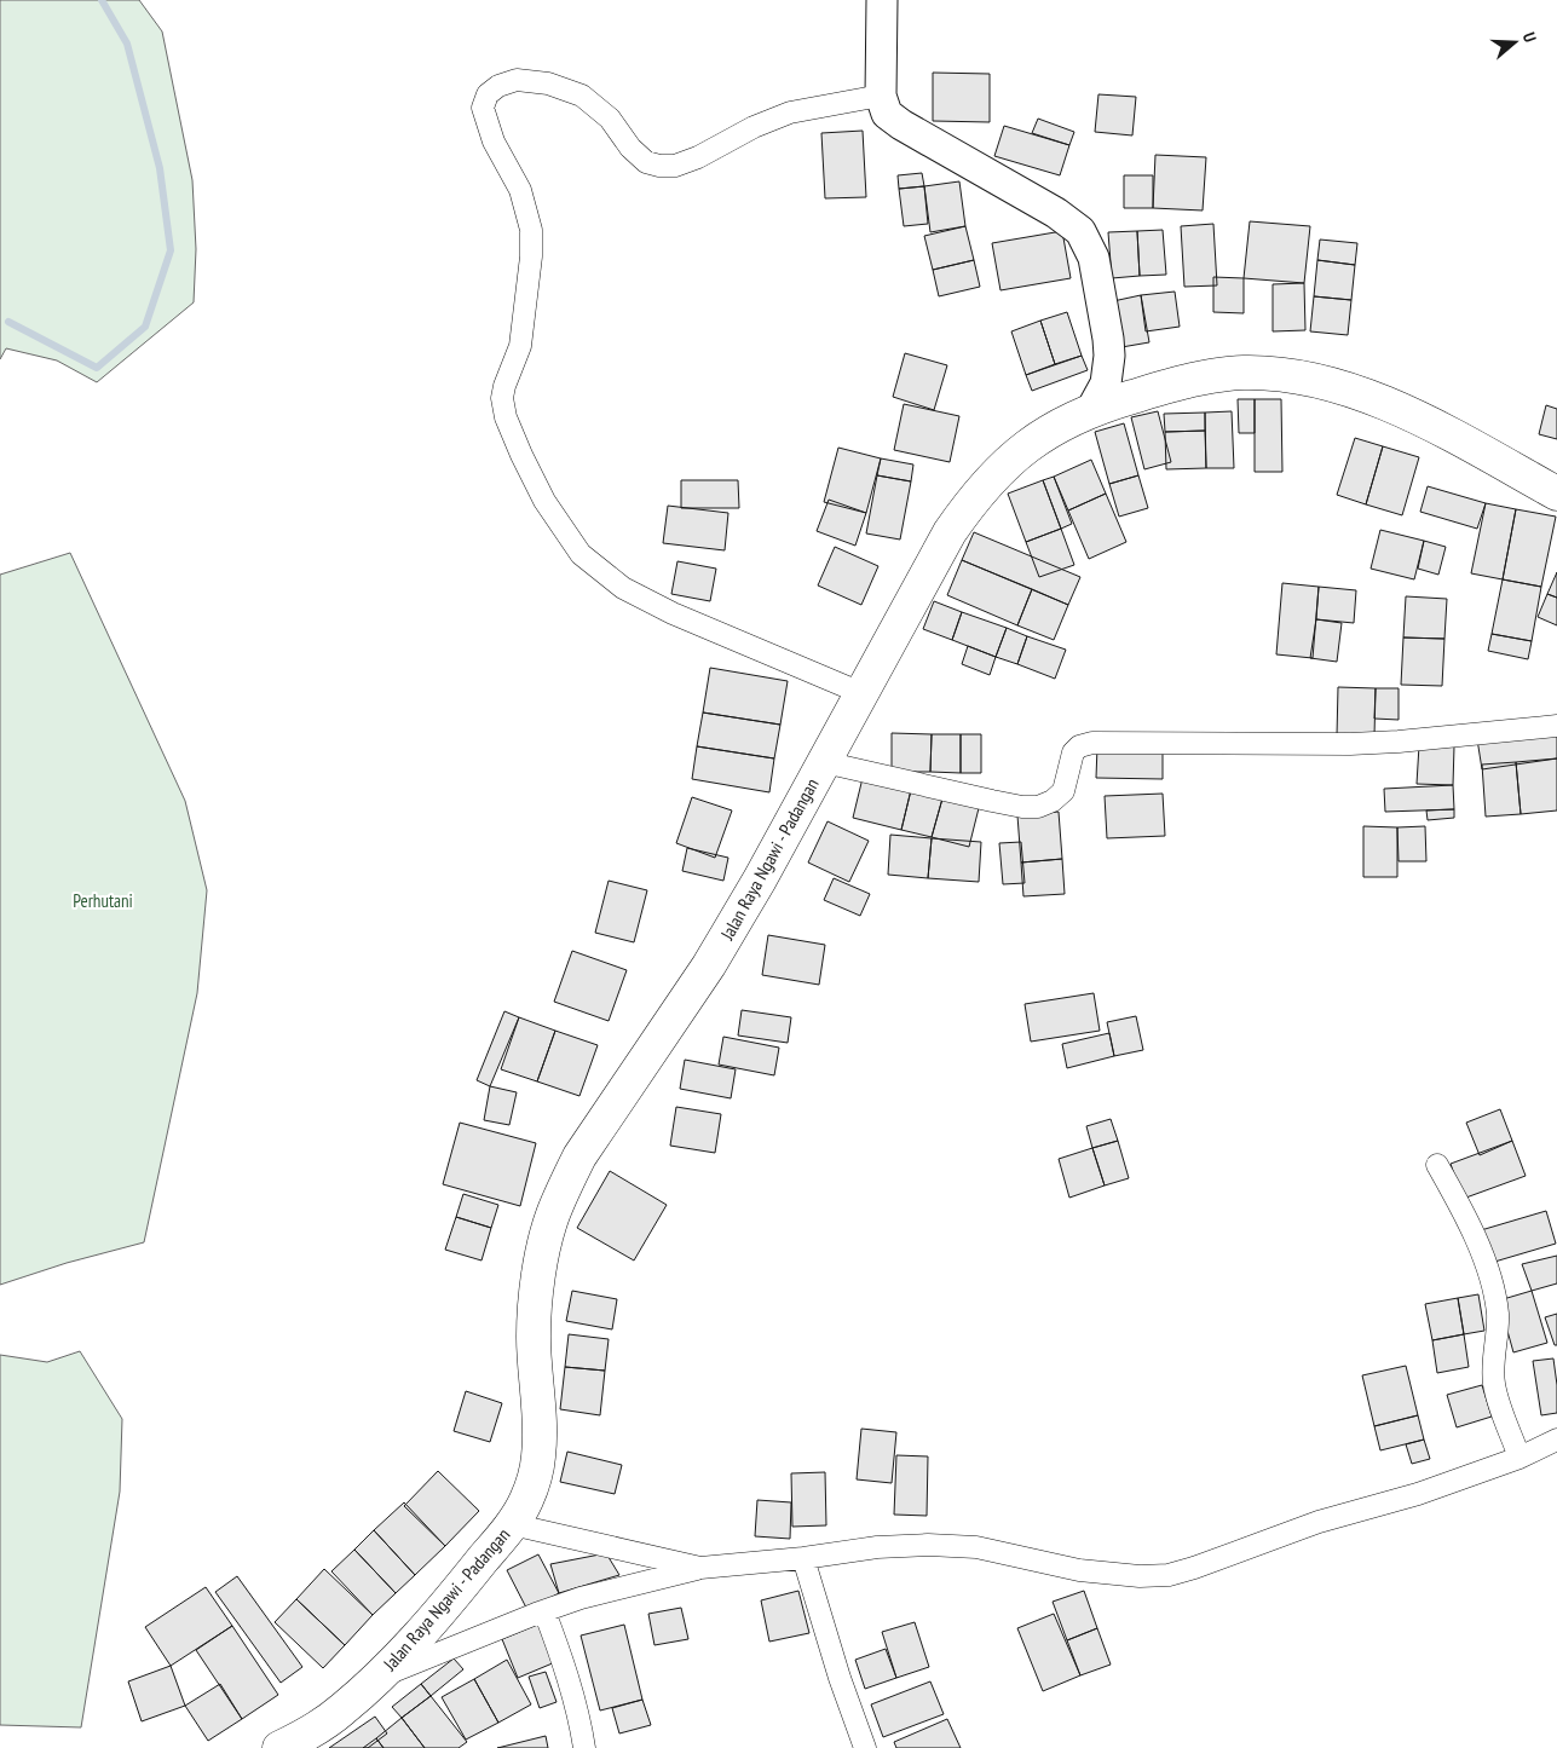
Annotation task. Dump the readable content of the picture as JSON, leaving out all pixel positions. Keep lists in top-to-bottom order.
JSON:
{
  "streets": {
    "highway": ["Jalan Raya Ngawi - Padangan"]
  },
  "parks": ["Perhutani"],
  "north": "right"
}
